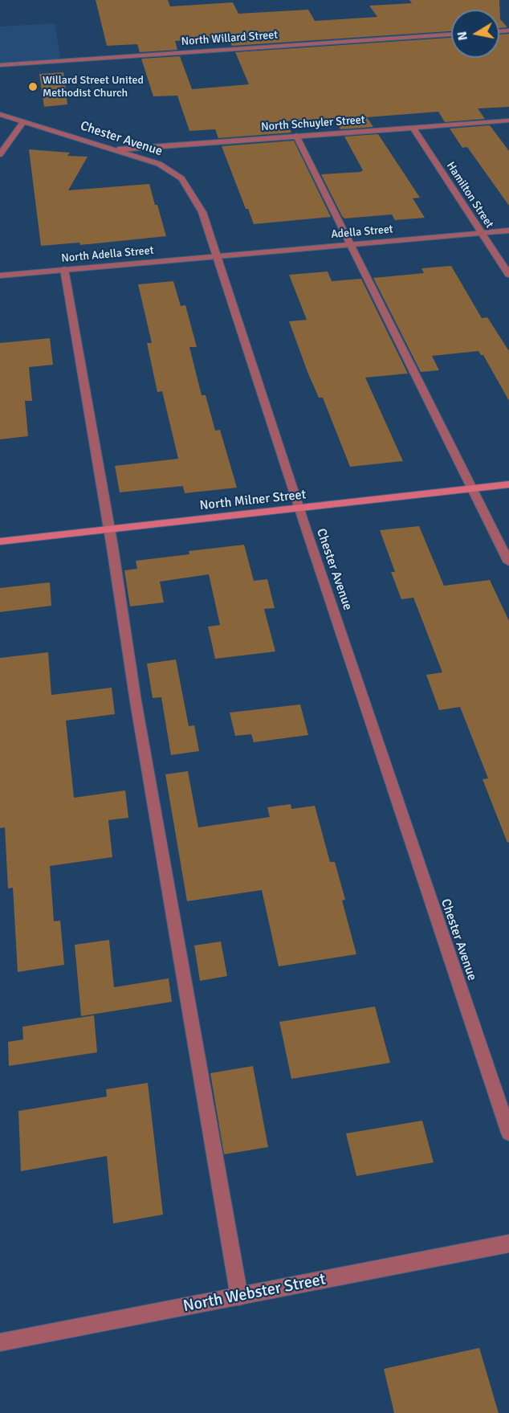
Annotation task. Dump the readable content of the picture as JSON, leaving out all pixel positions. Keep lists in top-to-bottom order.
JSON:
{
  "streets": {
    "main road": ["North Milner Street"],
    "street": [
      "North Willard Street",
      "North Schuyler Street",
      "Chester Avenue",
      "Hamilton Street",
      "Adella Street",
      "North Adella Street",
      "North Webster Street"
    ]
  },
  "crossings": [
    ["North Schuyler Street", "Chester Avenue"],
    ["North Schuyler Street", "Hamilton Street"],
    ["Chester Avenue", "Adella Street"],
    ["Chester Avenue", "North Adella Street"],
    ["Chester Avenue", "North Milner Street"],
    ["Hamilton Street", "Adella Street"],
    ["Adella Street", "North Adella Street"]
  ],
  "places": ["Willard Street United Methodist Church"],
  "north": "left"
}
